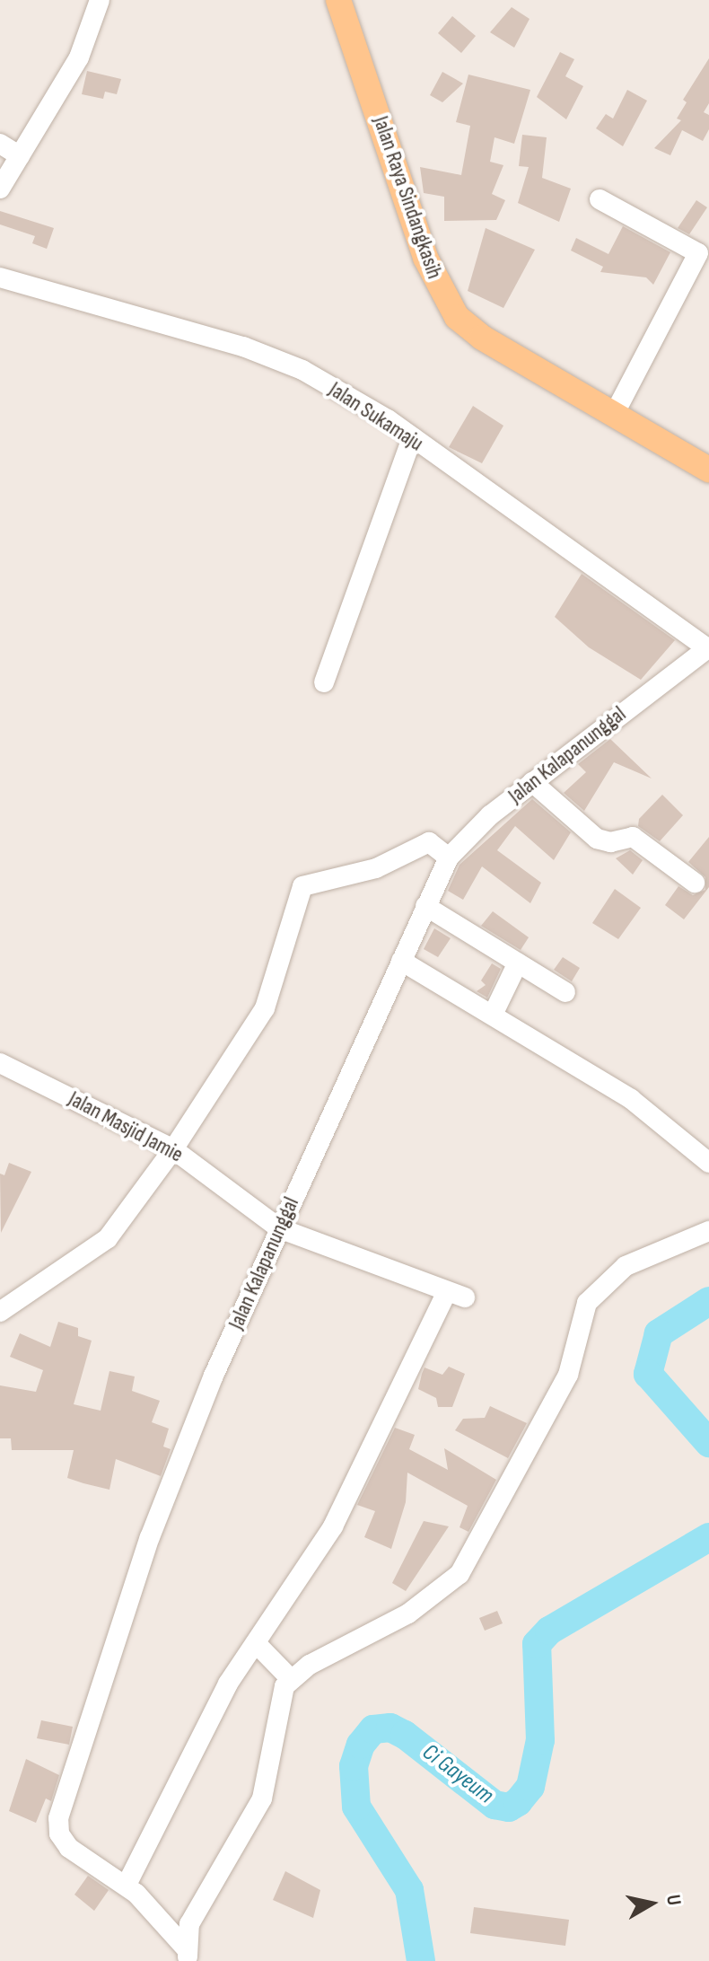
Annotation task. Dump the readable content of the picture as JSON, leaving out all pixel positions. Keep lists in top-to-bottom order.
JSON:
{
  "streets": {
    "main road": ["Jalan Raya Sindangkasih"],
    "street": ["Jalan Sukamaju", "Jalan Kalapanunggal", "Jalan Masjid Jamie"]
  },
  "crossings": [
    ["Jalan Sukamaju", "Jalan Kalapanunggal"],
    ["Jalan Kalapanunggal", "Jalan Masjid Jamie"]
  ],
  "water": ["Ci Gayeum"],
  "north": "right"
}
